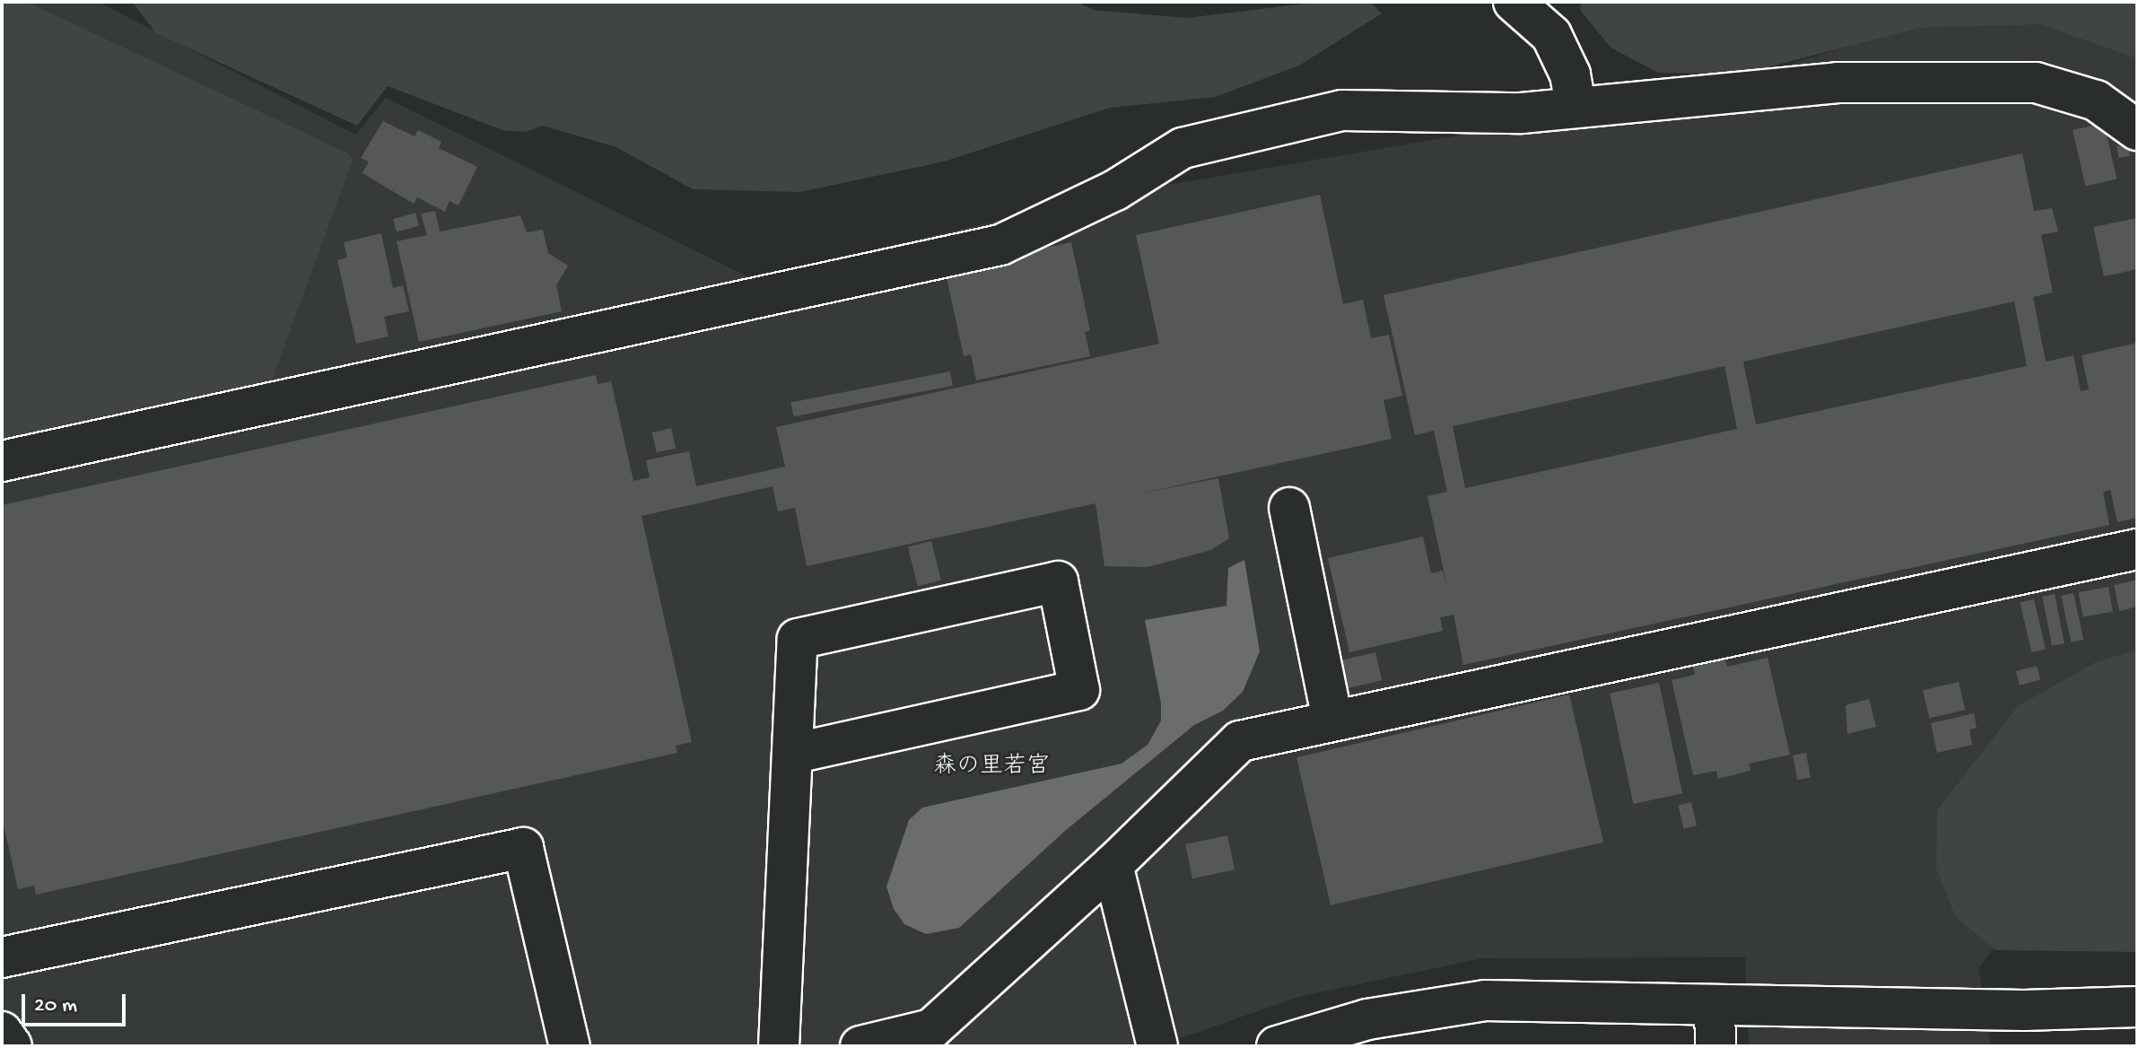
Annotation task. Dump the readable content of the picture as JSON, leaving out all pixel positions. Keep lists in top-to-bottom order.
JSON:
{
  "districts": ["森の里若宮"],
  "scale_bar": "20 m"
}
